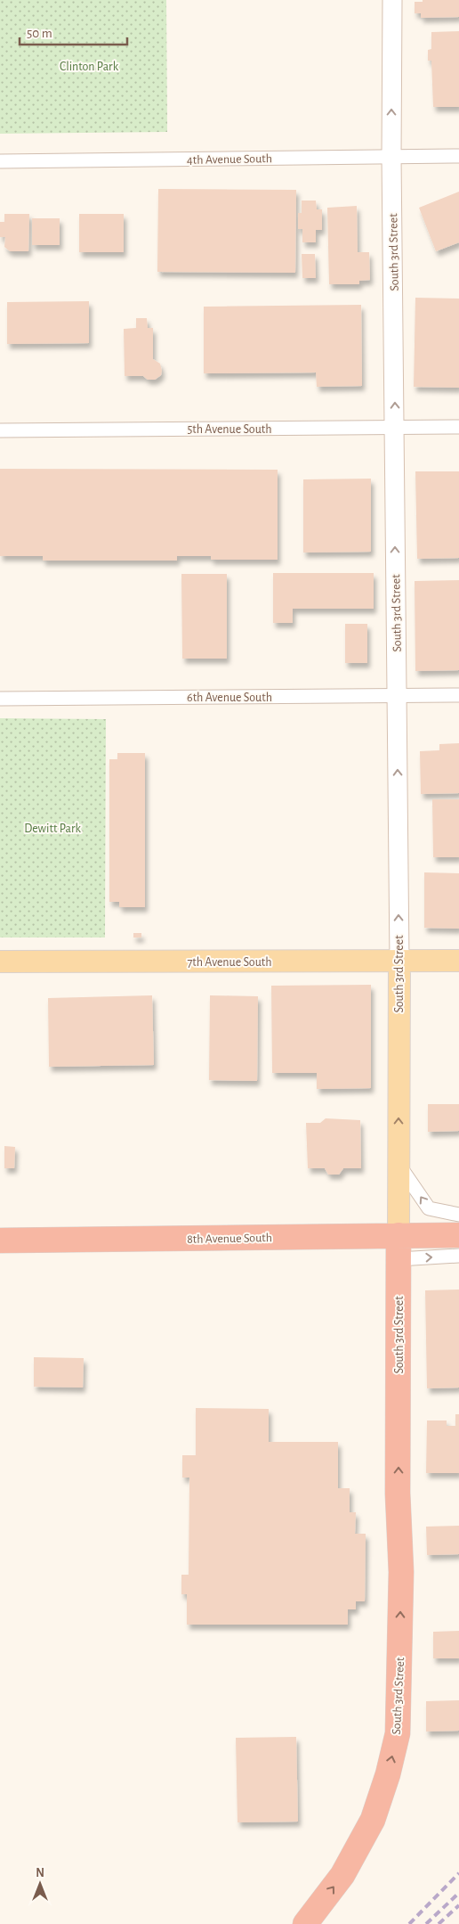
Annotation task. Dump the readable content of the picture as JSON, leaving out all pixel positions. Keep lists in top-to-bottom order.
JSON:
{
  "streets": {
    "highway": ["South 3rd Street", "8th Avenue South"],
    "main road": ["7th Avenue South"],
    "street": ["4th Avenue South", "5th Avenue South", "6th Avenue South"]
  },
  "crossings": [
    ["4th Avenue South", "South 3rd Street"],
    ["South 3rd Street", "5th Avenue South"],
    ["South 3rd Street", "6th Avenue South"],
    ["South 3rd Street", "7th Avenue South"],
    ["South 3rd Street", "8th Avenue South"]
  ],
  "one_way": ["South 3rd Street"],
  "parks": ["Clinton Park", "Dewitt Park"],
  "scale_bar": "50 m",
  "north": "top"
}
